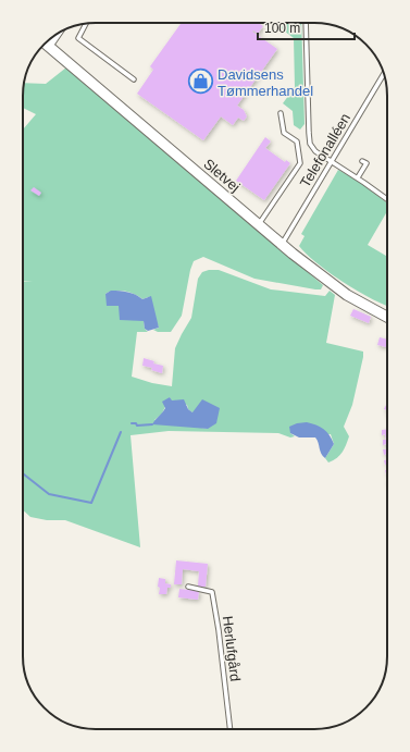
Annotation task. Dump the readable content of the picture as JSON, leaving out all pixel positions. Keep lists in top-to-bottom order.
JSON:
{
  "streets": {
    "street": ["Sletvej"],
    "lane": ["Telefonalléen", "Herlufgård"]
  },
  "crossings": [
    ["Telefonalléen", "Sletvej"]
  ],
  "places": {
    "shop": ["Davidsens Tømmerhandel"]
  },
  "scale_bar": "100 m"
}
